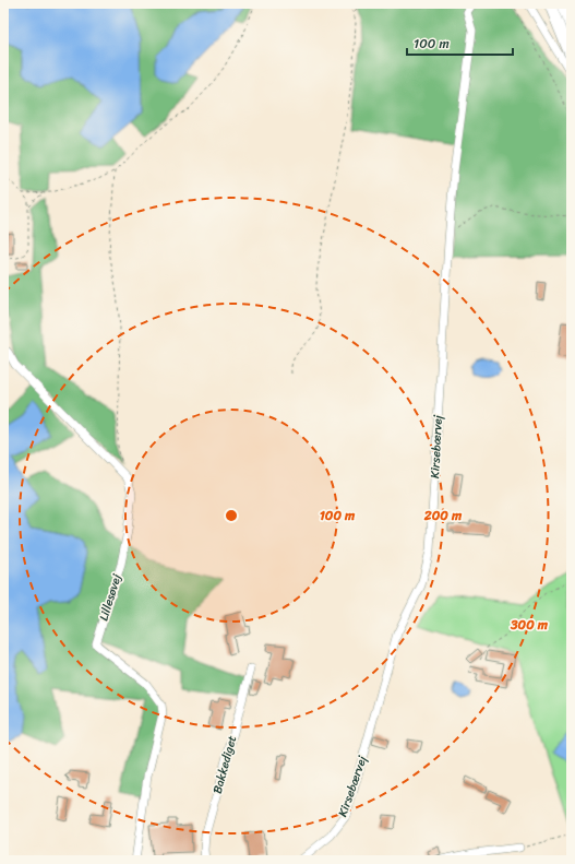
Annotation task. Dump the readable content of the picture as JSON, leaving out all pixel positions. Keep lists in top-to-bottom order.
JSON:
{
  "streets": {
    "street": ["Kirsebærvej", "Lillesøvej", "Bakkediget"]
  },
  "scale_bar": "100 m",
  "rings": ["100 m", "200 m", "300 m"]
}
